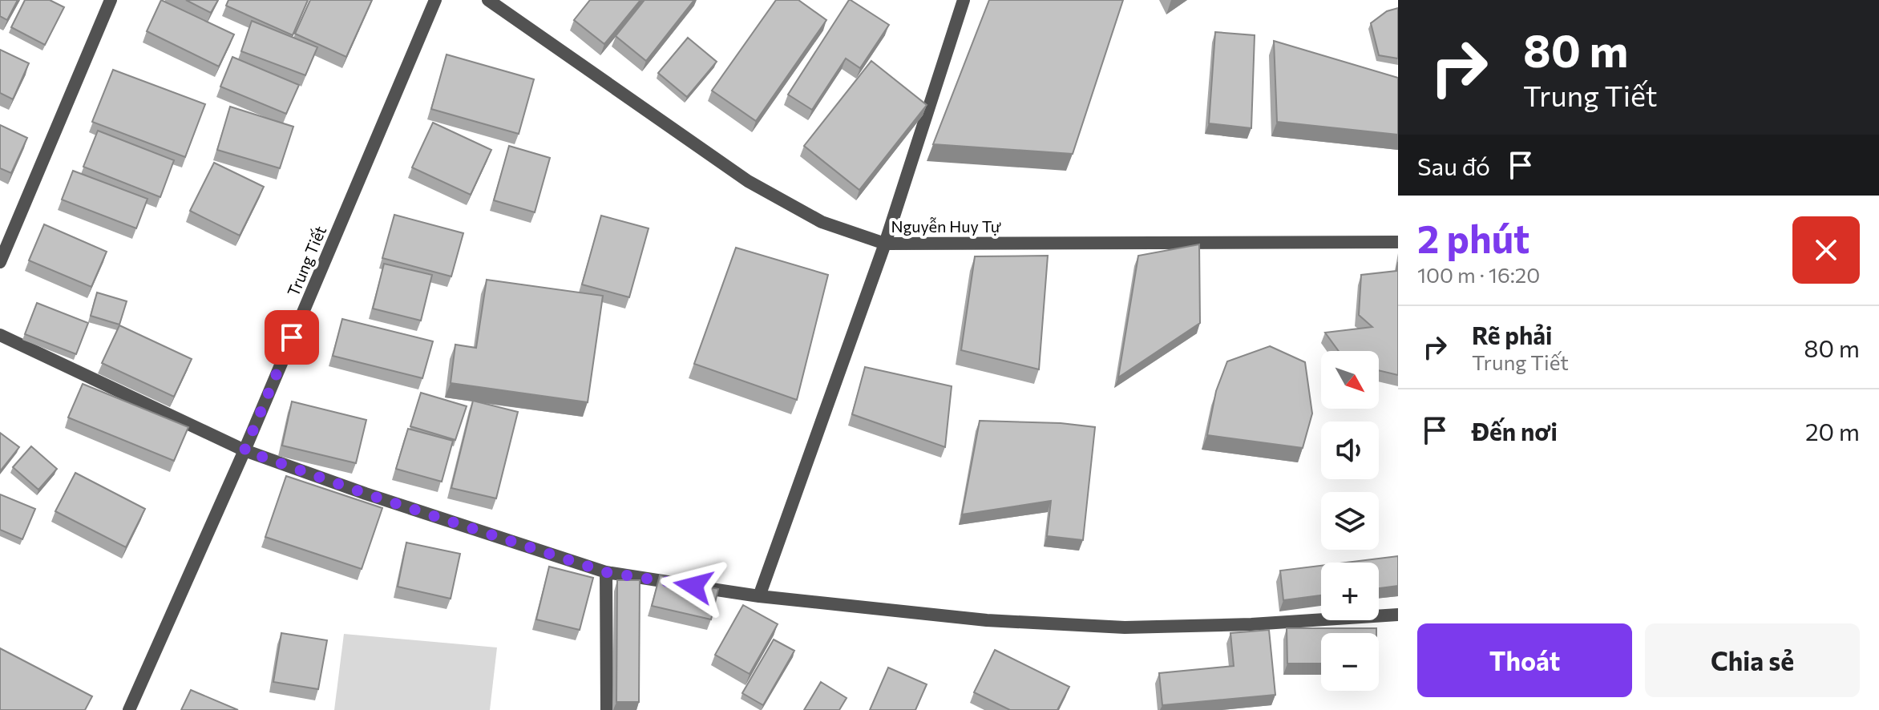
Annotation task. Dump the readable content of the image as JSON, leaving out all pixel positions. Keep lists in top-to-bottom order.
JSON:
{
  "streets": {
    "street": ["Nguyễn Huy Tự", "Trung Tiết"]
  },
  "north": "bottom right",
  "page": {
    "turn": ["80 m", "Trung Tiết"],
    "then": "Sau đó",
    "heading": ["2 phút", "100 m · 16:20"],
    "list": [
      {
        "name": "Rẽ phải",
        "note": "Trung Tiết",
        "value": "80 m"
      },
      {
        "name": "Đến nơi",
        "value": "20 m"
      }
    ],
    "map_buttons": ["+", "−"],
    "buttons": ["Thoát", "Chia sẻ"]
  }
}
